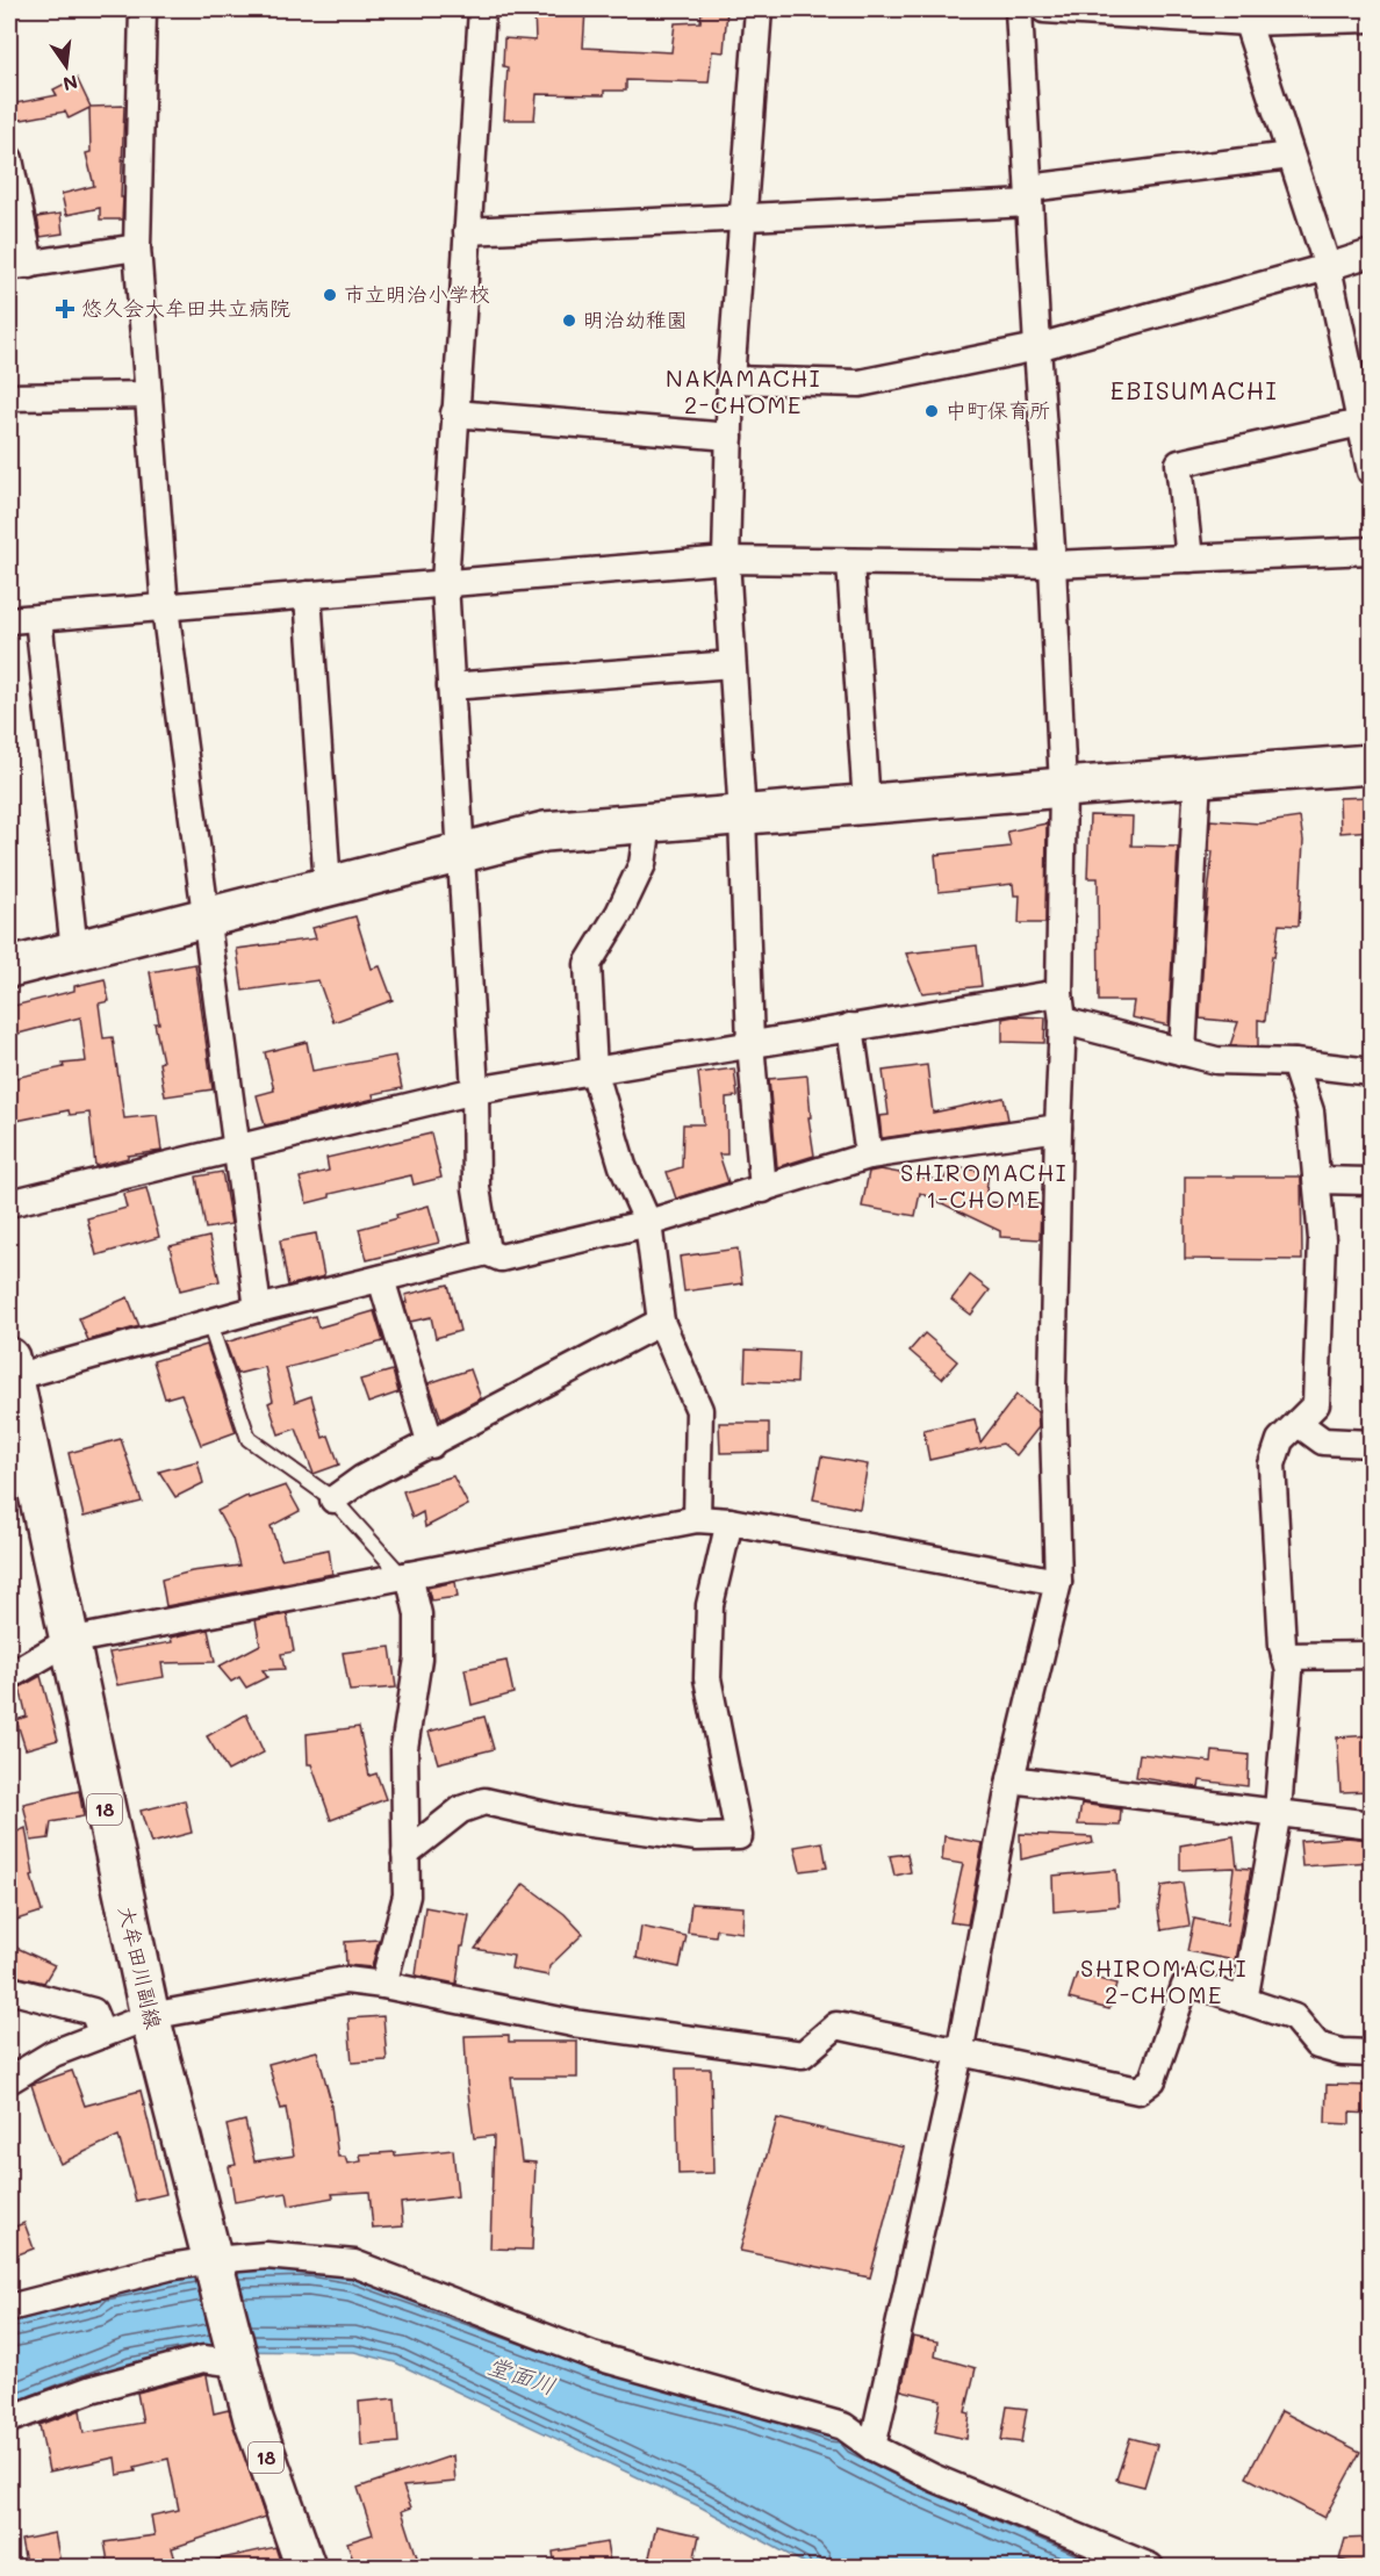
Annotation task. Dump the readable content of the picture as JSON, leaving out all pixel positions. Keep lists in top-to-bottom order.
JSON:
{
  "streets": {
    "street": ["18", "大牟田川副線"]
  },
  "districts": [
    "NAKAMACHI 2-CHOME",
    "EBISUMACHI",
    "SHIROMACHI 1-CHOME",
    "SHIROMACHI 2-CHOME"
  ],
  "water": ["堂面川"],
  "places": {
    "other": ["市立明治小学校", "明治幼稚園", "中町保育所"],
    "health": ["悠久会大牟田共立病院"]
  },
  "north": "bottom"
}
